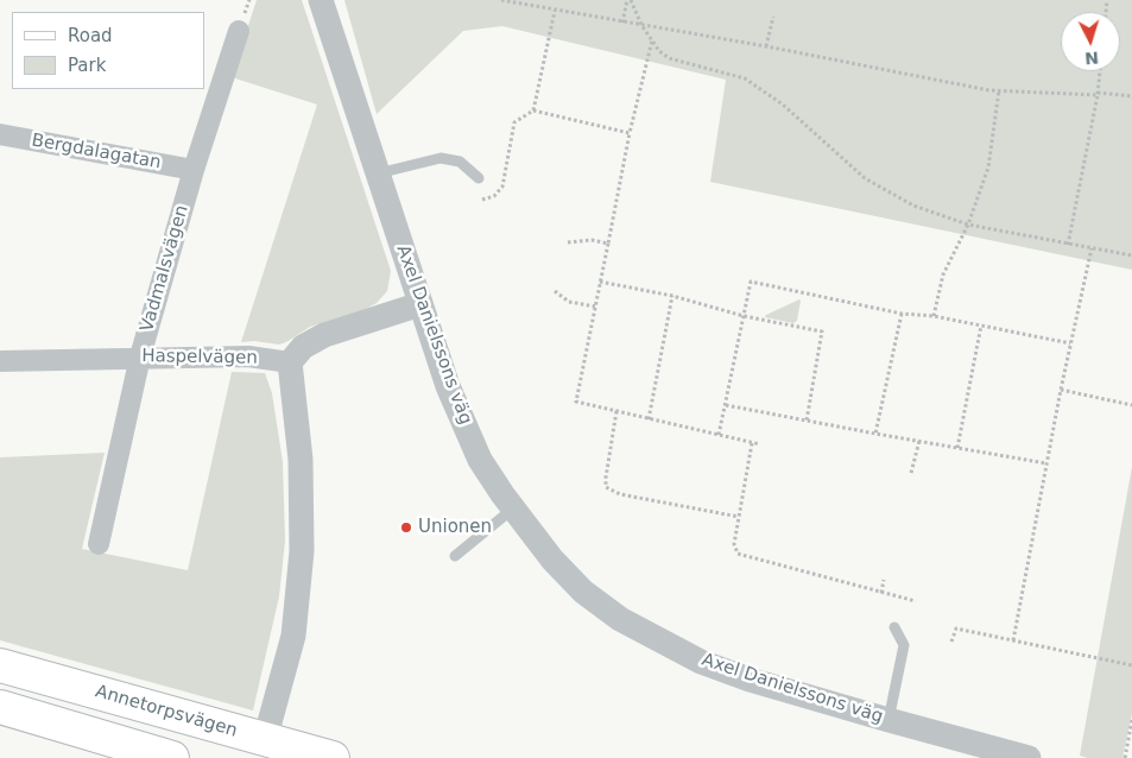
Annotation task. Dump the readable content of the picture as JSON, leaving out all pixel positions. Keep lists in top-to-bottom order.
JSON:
{
  "streets": {
    "main road": ["Annetorpsvägen"],
    "street": [
      "Bergdalagatan",
      "Vadmalsvägen",
      "Axel Danielssons väg",
      "Haspelvägen"
    ]
  },
  "crossings": [
    ["Bergdalagatan", "Vadmalsvägen"],
    ["Vadmalsvägen", "Haspelvägen"]
  ],
  "places": ["Unionen"],
  "legend": ["Road", "Park"],
  "north": "bottom"
}
